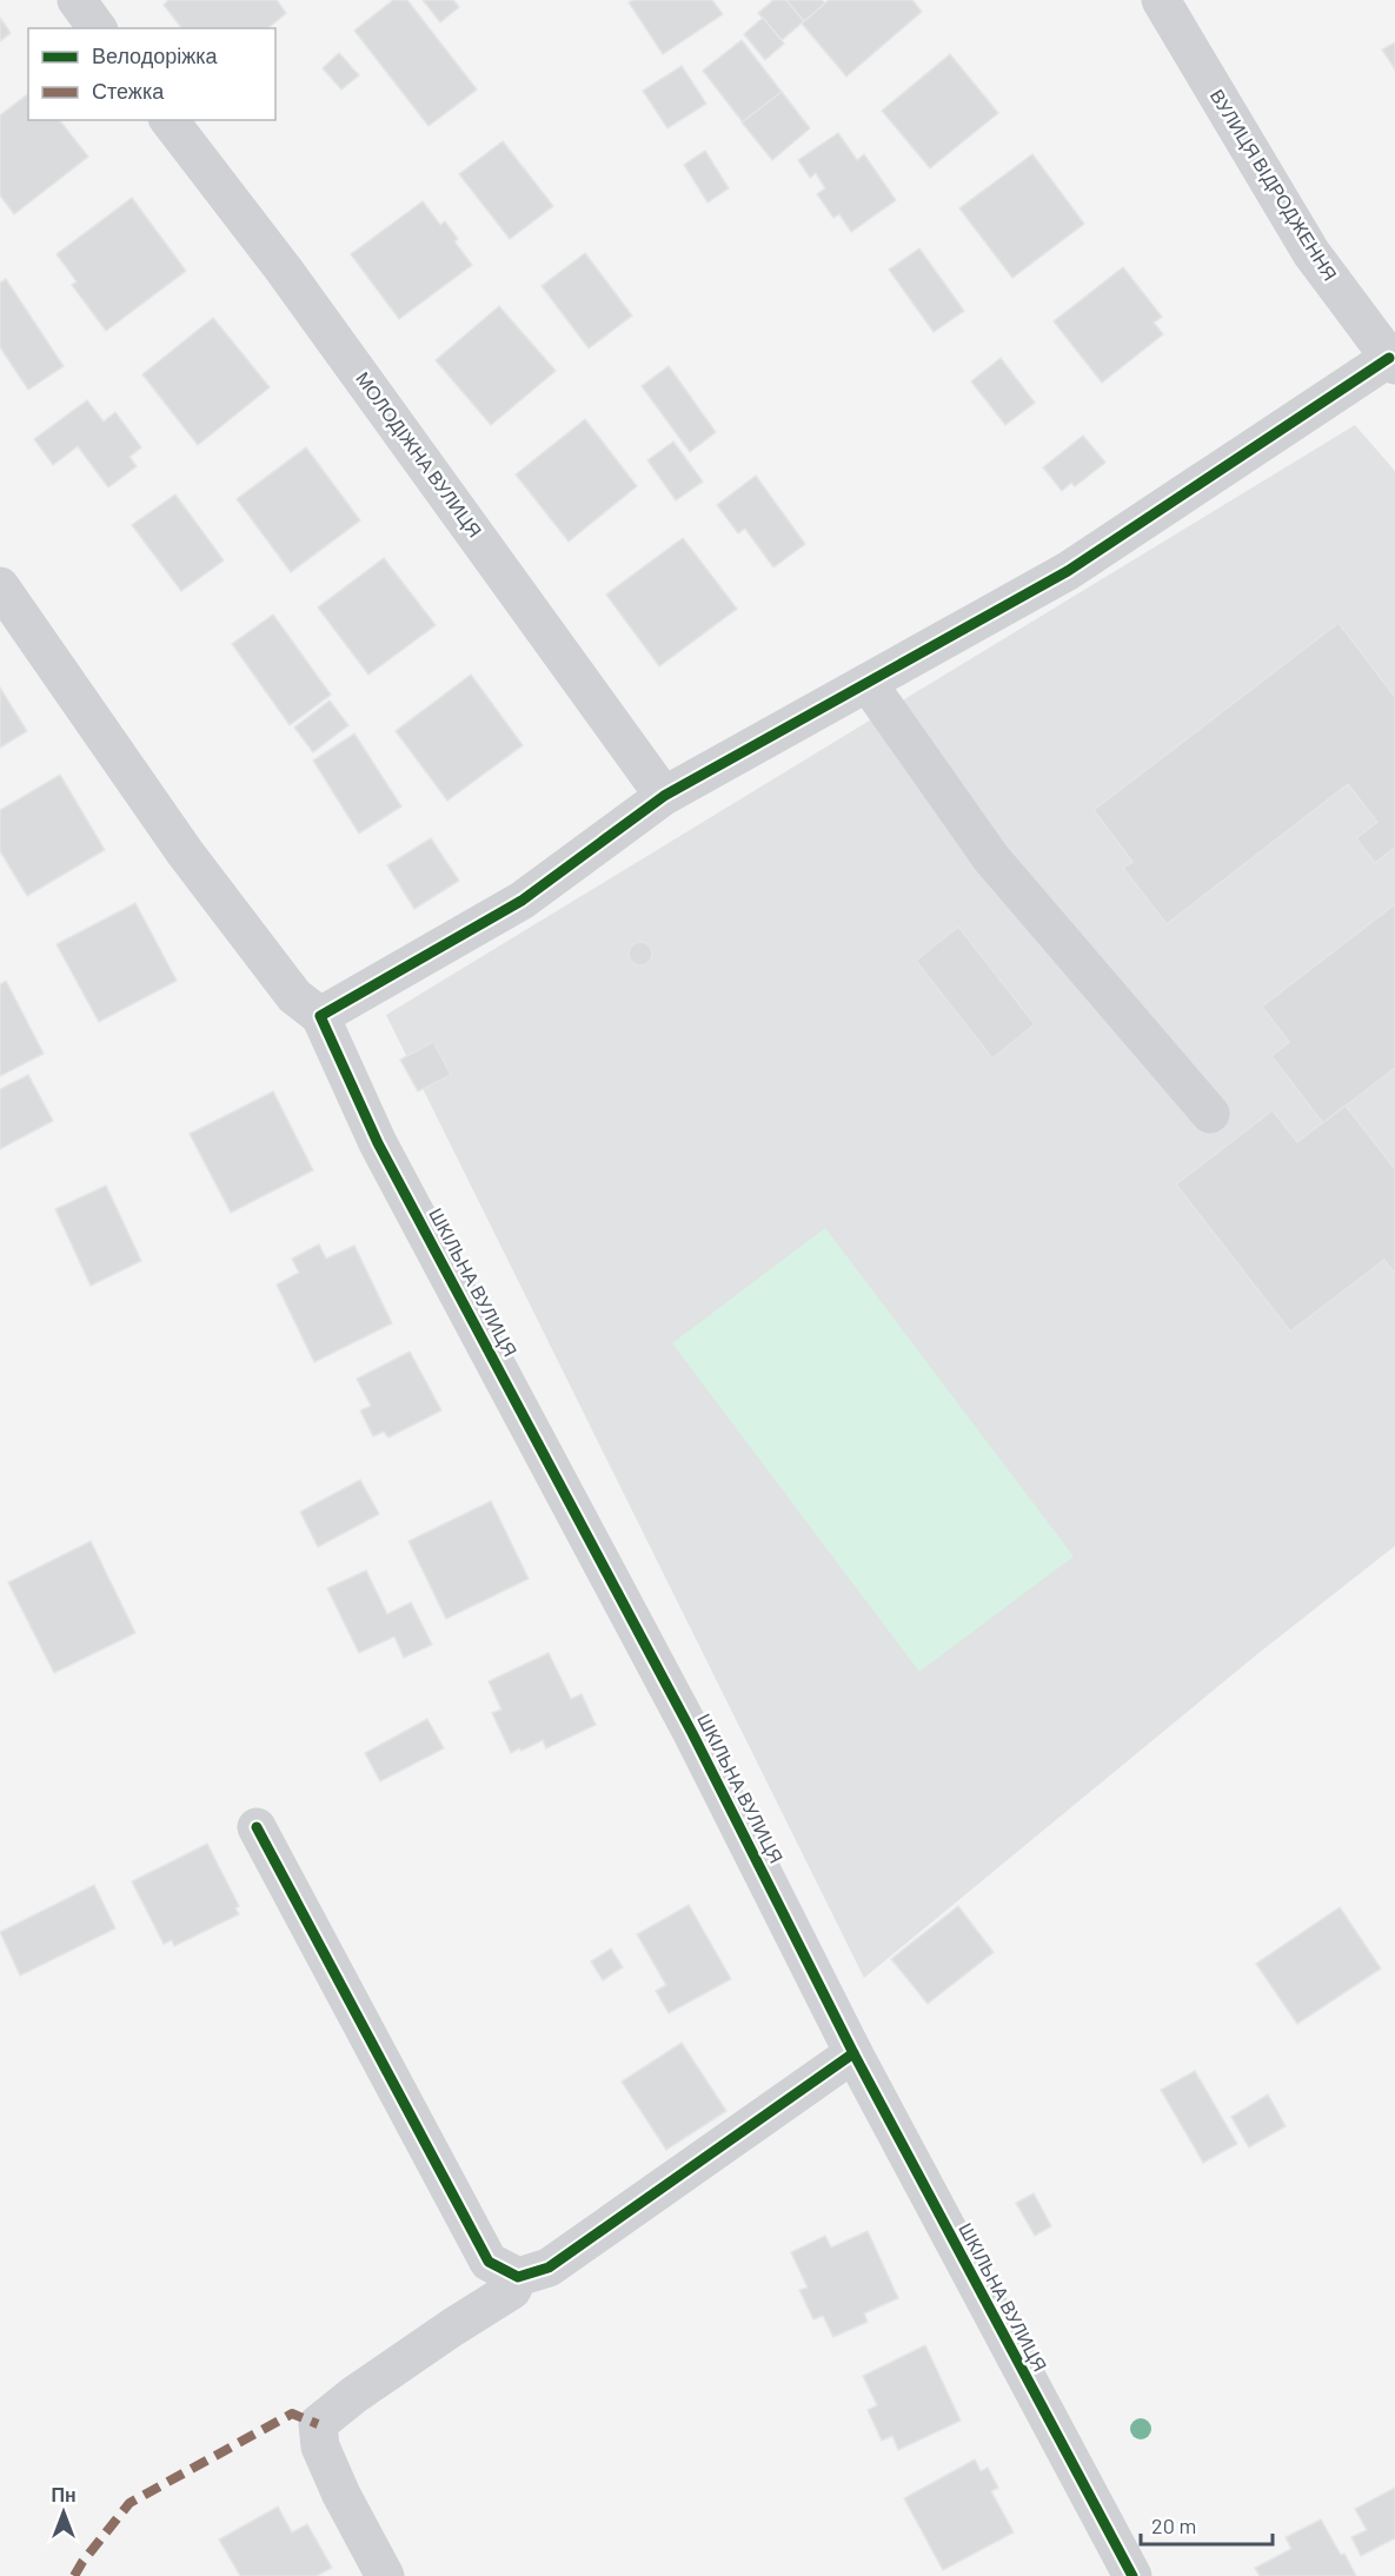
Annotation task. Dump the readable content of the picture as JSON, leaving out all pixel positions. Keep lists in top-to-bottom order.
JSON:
{
  "streets": {
    "street": ["ВУЛИЦЯ ВІДРОДЖЕННЯ", "МОЛОДІЖНА ВУЛИЦЯ", "ШКІЛЬНА ВУЛИЦЯ"]
  },
  "legend": ["Велодоріжка", "Стежка"],
  "scale_bar": "20 m",
  "north": "top"
}
